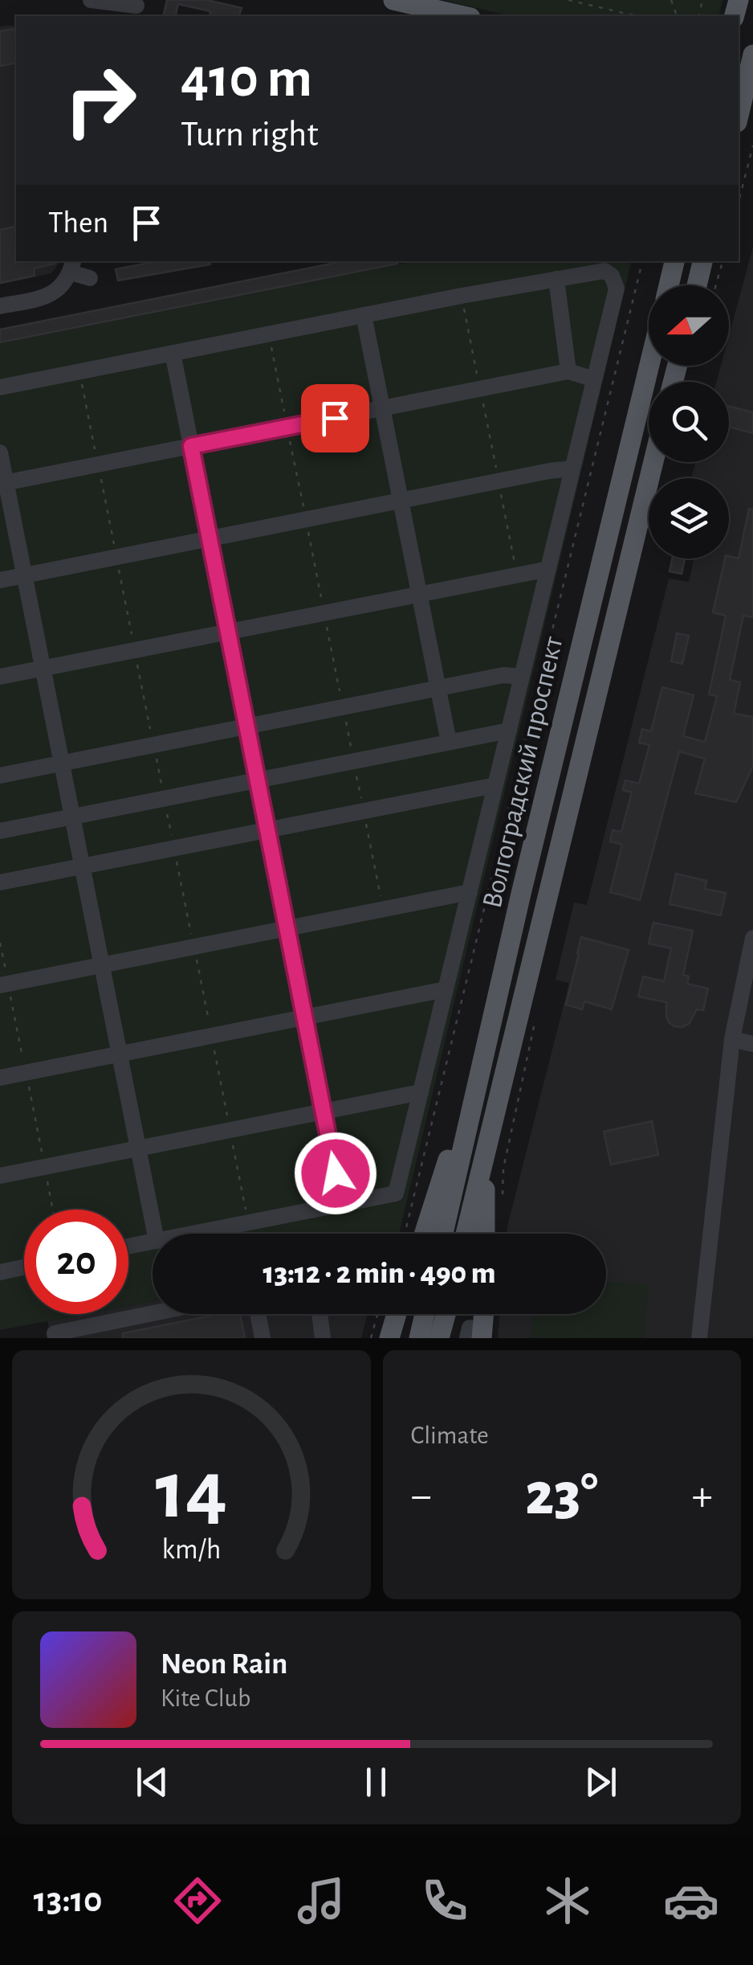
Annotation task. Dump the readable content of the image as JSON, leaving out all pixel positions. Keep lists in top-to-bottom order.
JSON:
{
  "streets": {
    "main road": ["Волгоградский проспект"]
  },
  "north": "left",
  "page": {
    "turn": ["410 m", "Turn right"],
    "then": "Then",
    "limit": "20",
    "trip": "13:12 · 2 min · 490 m",
    "tile": "Climate",
    "heat": ["−", "23°", "+"],
    "song": ["Neon Rain", "Kite Club"],
    "tabs": "13:10",
    "gauge": ["14", "km/h"]
  }
}
